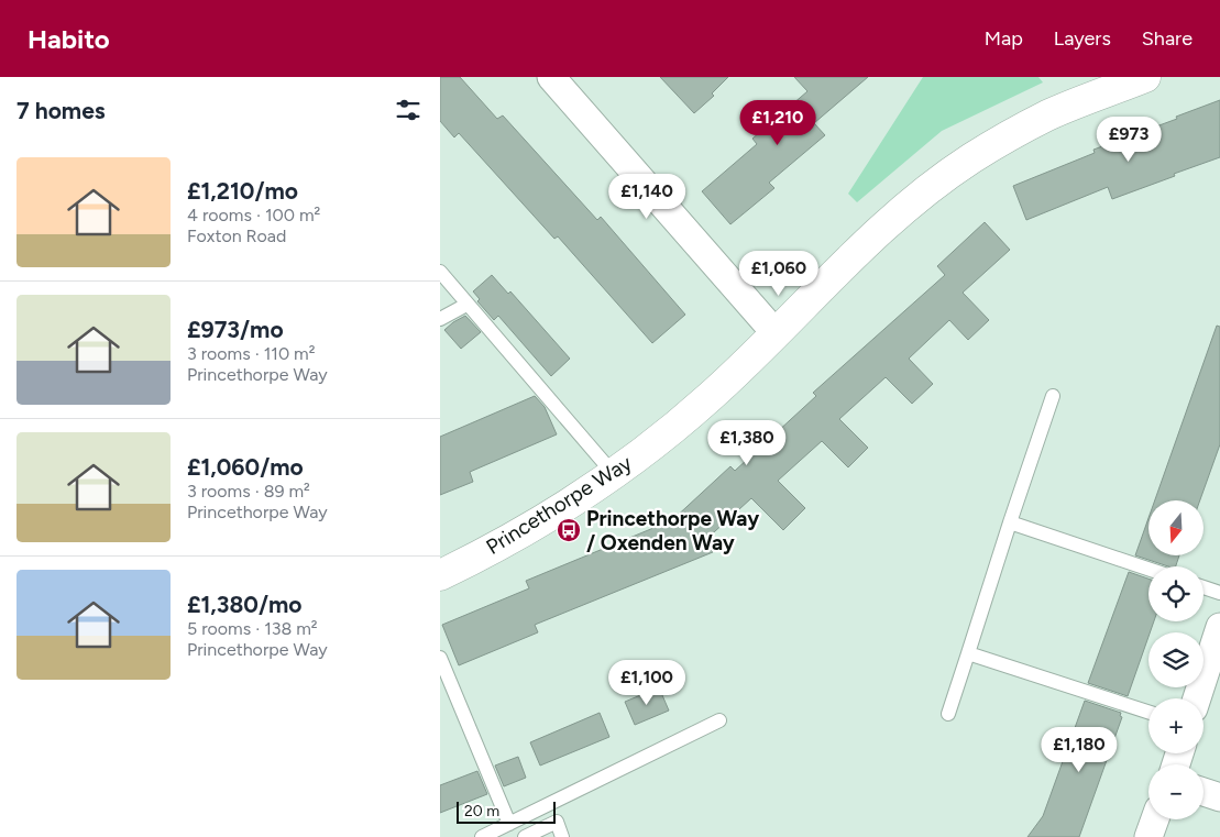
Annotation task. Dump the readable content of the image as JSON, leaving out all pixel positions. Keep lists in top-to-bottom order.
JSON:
{
  "streets": {
    "street": ["Princethorpe Way"]
  },
  "places": {
    "bus stop": ["Princethorpe Way / Oxenden Way"]
  },
  "scale_bar": "20 m",
  "north": "bottom",
  "page": {
    "header": "Habito",
    "nav": ["Map", "Layers", "Share"],
    "heading": "7 homes",
    "price": [
      "£1,210",
      "£973",
      "£1,140",
      "£1,060",
      "£1,380",
      "£1,100",
      "£1,180"
    ],
    "list": [
      {
        "name": "£1,210/mo",
        "note": "4 rooms · 100 m² · Foxton Road"
      },
      {
        "name": "£973/mo",
        "note": "3 rooms · 110 m² · Princethorpe Way"
      },
      {
        "name": "£1,060/mo",
        "note": "3 rooms · 89 m² · Princethorpe Way"
      },
      {
        "name": "£1,380/mo",
        "note": "5 rooms · 138 m² · Princethorpe Way"
      }
    ],
    "map_buttons": ["+", "−"],
    "scale": "20 m"
  }
}
